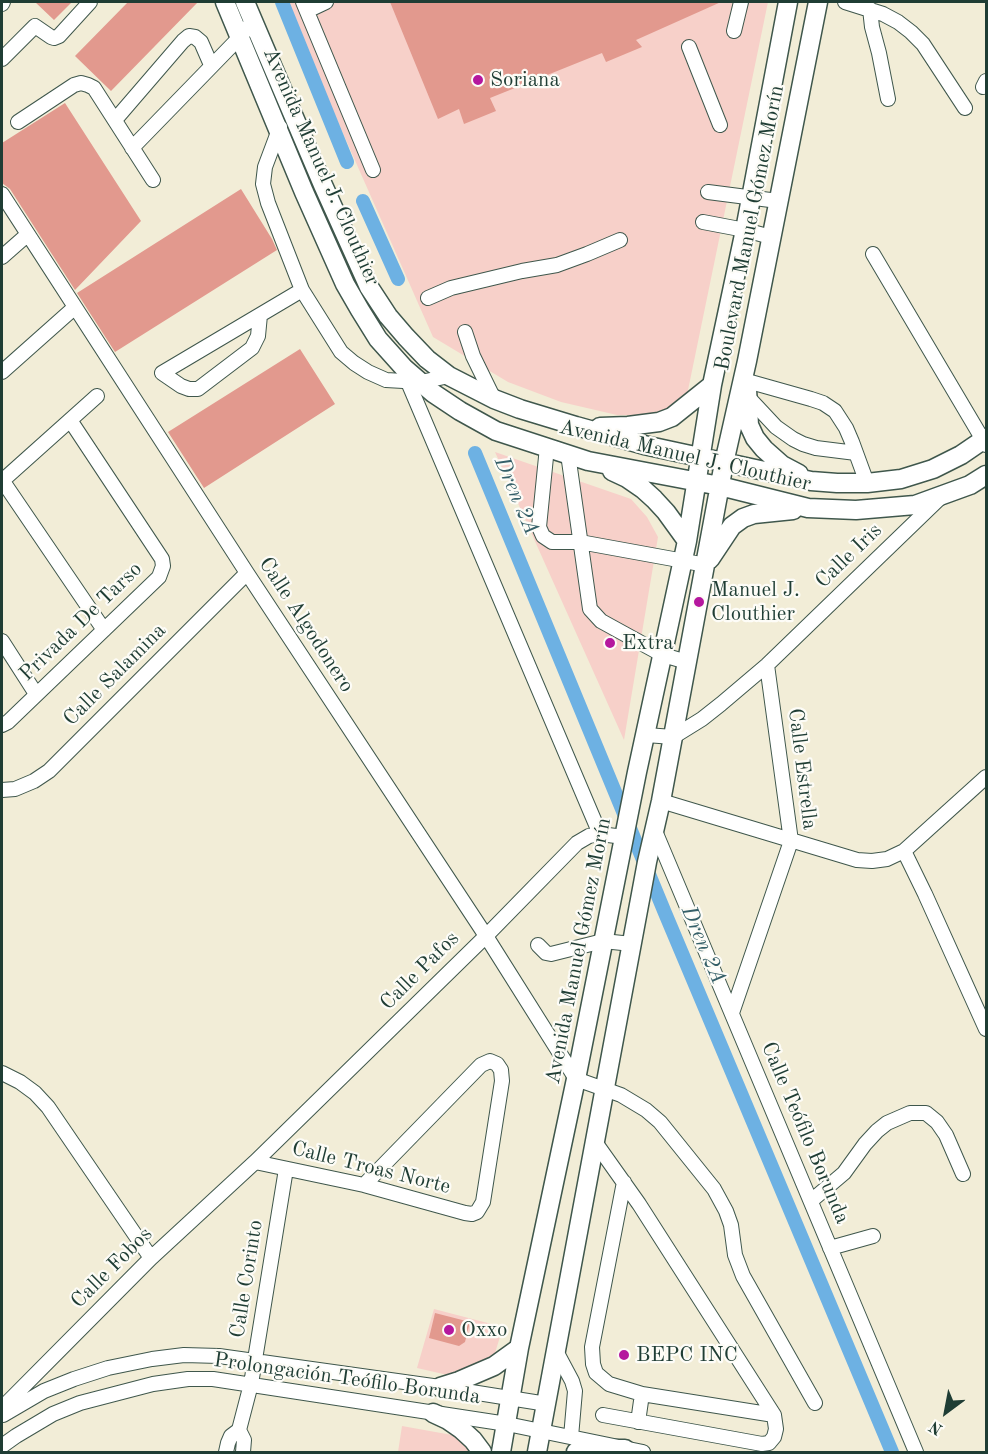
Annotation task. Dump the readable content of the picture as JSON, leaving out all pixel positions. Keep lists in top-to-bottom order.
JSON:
{
  "streets": {
    "main road": ["Avenida Manuel J. Clouthier", "Boulevard Manuel Gómez Morín", "Avenida Manuel Gómez Morín"],
    "street": [
      "Calle Iris",
      "Privada De Tarso",
      "Calle Algodonero",
      "Calle Salamina",
      "Calle Estrella",
      "Calle Pafos",
      "Calle Teófilo Borunda",
      "Calle Troas Norte",
      "Calle Fobos",
      "Calle Corinto",
      "Prolongación Teófilo Borunda"
    ]
  },
  "crossings": [
    ["Avenida Manuel J. Clouthier", "Boulevard Manuel Gómez Morín"],
    ["Avenida Manuel J. Clouthier", "Calle Iris"],
    ["Avenida Manuel J. Clouthier", "Avenida Manuel Gómez Morín"],
    ["Boulevard Manuel Gómez Morín", "Avenida Manuel Gómez Morín"],
    ["Calle Iris", "Calle Estrella"],
    ["Calle Algodonero", "Calle Salamina"],
    ["Calle Algodonero", "Avenida Manuel Gómez Morín"],
    ["Calle Algodonero", "Calle Pafos"],
    ["Calle Estrella", "Calle Teófilo Borunda"],
    ["Avenida Manuel Gómez Morín", "Prolongación Teófilo Borunda"],
    ["Calle Pafos", "Calle Troas Norte"],
    ["Calle Pafos", "Calle Fobos"],
    ["Calle Troas Norte", "Calle Fobos"],
    ["Calle Troas Norte", "Calle Corinto"],
    ["Calle Corinto", "Prolongación Teófilo Borunda"]
  ],
  "water": ["Dren 2A"],
  "places": [
    "Soriana",
    "Manuel J. Clouthier",
    "Extra",
    "Oxxo",
    "BEPC INC"
  ],
  "north": "bottom left"
}
